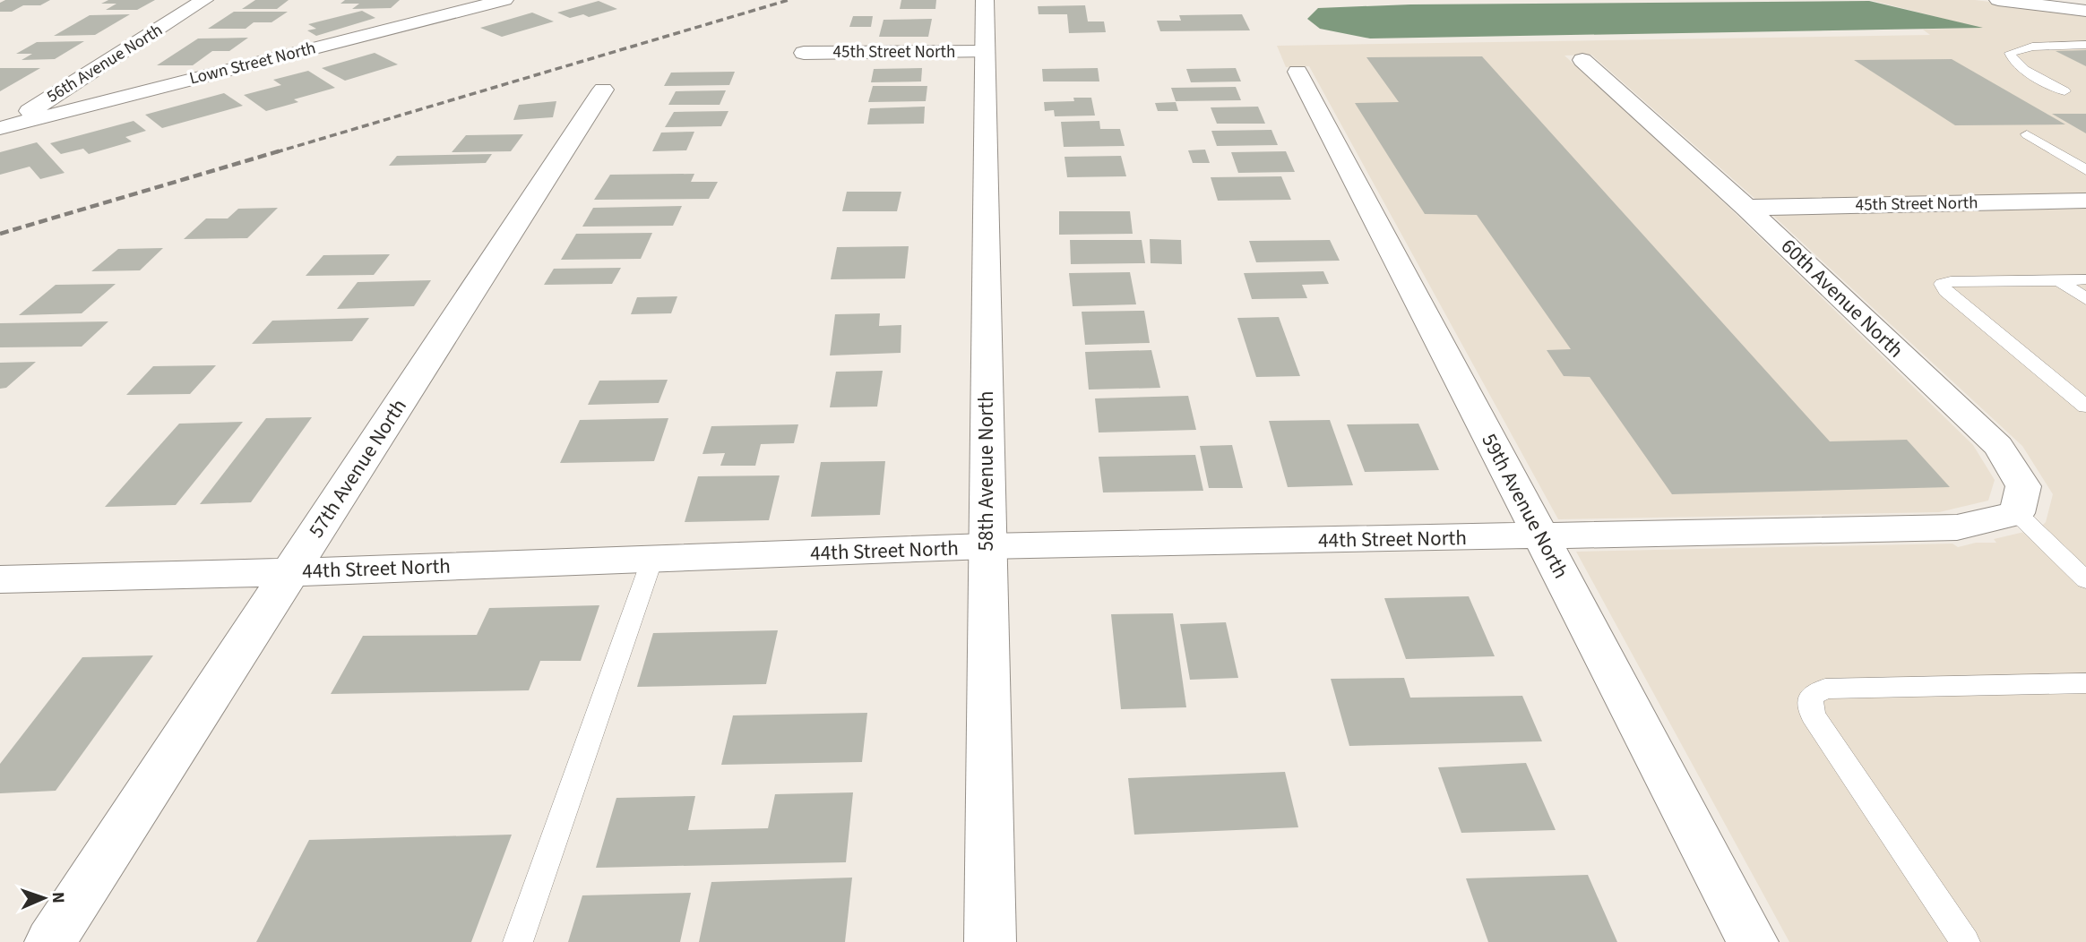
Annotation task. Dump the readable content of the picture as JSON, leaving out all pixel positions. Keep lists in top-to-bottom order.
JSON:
{
  "streets": {
    "street": [
      "45th Street North",
      "56th Avenue North",
      "Lown Street North",
      "60th Avenue North",
      "57th Avenue North",
      "58th Avenue North",
      "59th Avenue North",
      "44th Street North"
    ]
  },
  "crossings": [
    ["45th Street North", "60th Avenue North"],
    ["45th Street North", "58th Avenue North"],
    ["56th Avenue North", "Lown Street North"],
    ["60th Avenue North", "44th Street North"],
    ["57th Avenue North", "44th Street North"],
    ["58th Avenue North", "44th Street North"],
    ["59th Avenue North", "44th Street North"]
  ],
  "north": "right"
}
